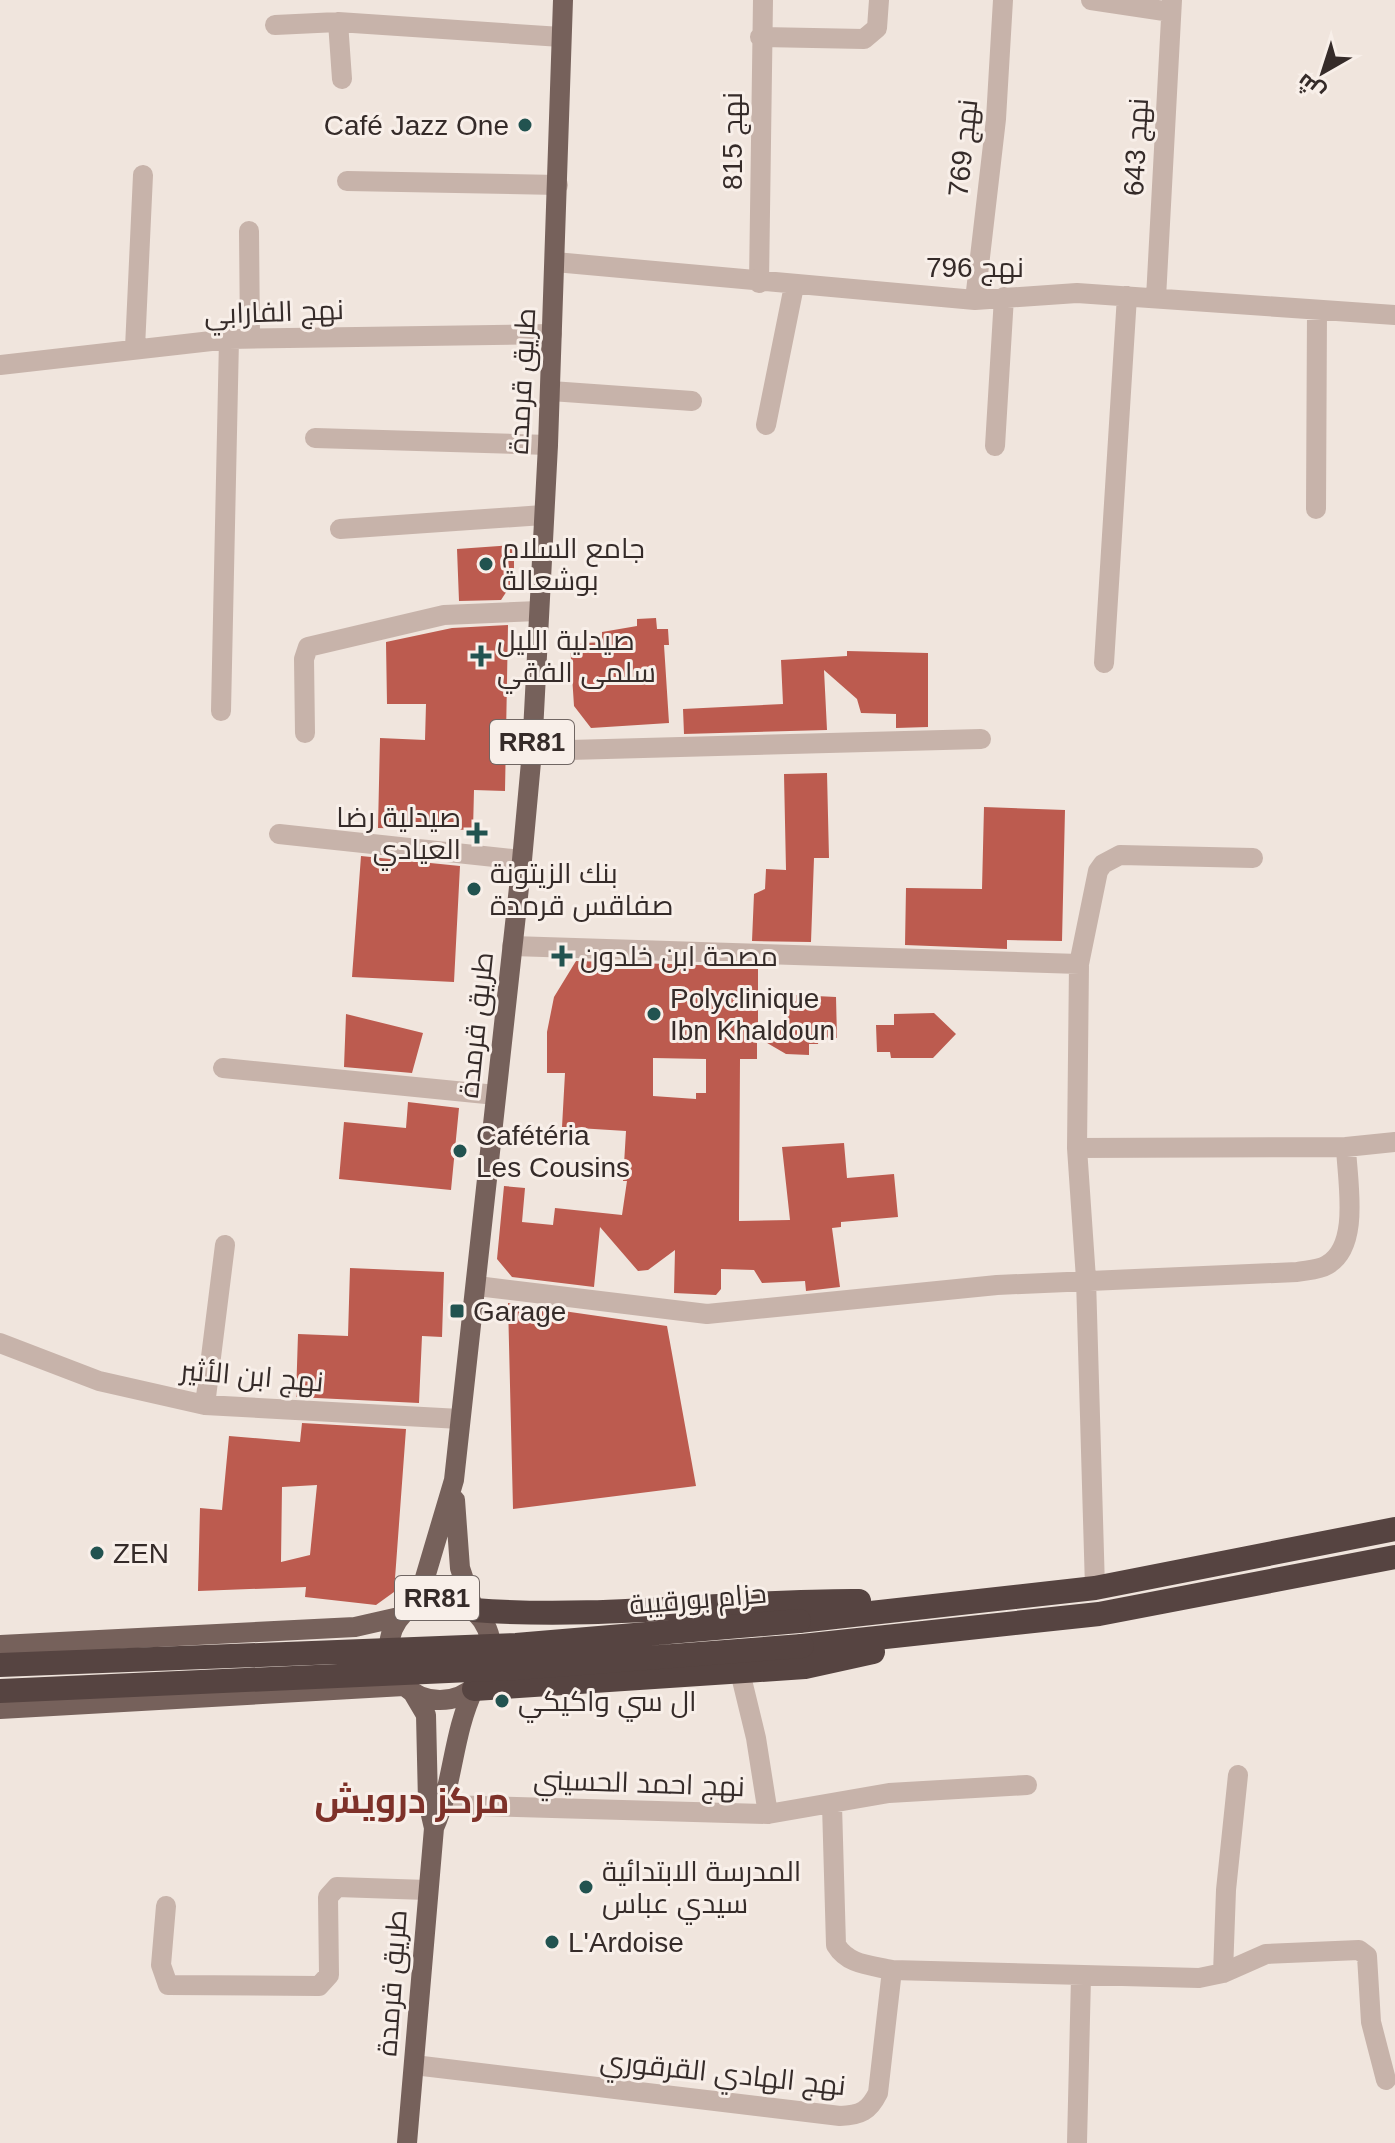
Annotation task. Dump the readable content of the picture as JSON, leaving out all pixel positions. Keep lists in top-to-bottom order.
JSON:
{
  "streets": {
    "highway": ["حزام بورقيبة"],
    "main road": ["طريق قرمدة", "RR81"],
    "street": [
      "نهج 815",
      "نهج 643",
      "نهج 769",
      "نهج 796",
      "نهج الفارابي",
      "نهج ابن الأثير",
      "نهج احمد الحسيني",
      "نهج الهادي القرقوري"
    ]
  },
  "crossings": [
    ["نهج 815", "نهج 796"],
    ["نهج 643", "نهج 796"],
    ["نهج 769", "نهج 796"],
    ["نهج 796", "طريق قرمدة"],
    ["نهج الفارابي", "طريق قرمدة"],
    ["طريق قرمدة", "RR81"],
    ["طريق قرمدة", "نهج ابن الأثير"],
    ["طريق قرمدة", "نهج احمد الحسيني"],
    ["طريق قرمدة", "نهج الهادي القرقوري"]
  ],
  "districts": ["مركز درويش"],
  "places": {
    "other": [
      "Café Jazz One",
      "جامع السلام بوشعالة",
      "بنك الزيتونة صفاقس قرمدة",
      "Polyclinique Ibn Khaldoun",
      "Cafétéria Les Cousins",
      "ZEN",
      "ال سي واكيكي",
      "المدرسة الابتدائية سيدي عباس",
      "L'Ardoise"
    ],
    "health": ["صيدلية الليل سلمى الفقي", "صيدلية رضا العيادي", "مصحة ابن خلدون"],
    "transit": ["Garage"]
  },
  "north": "bottom left"
}
